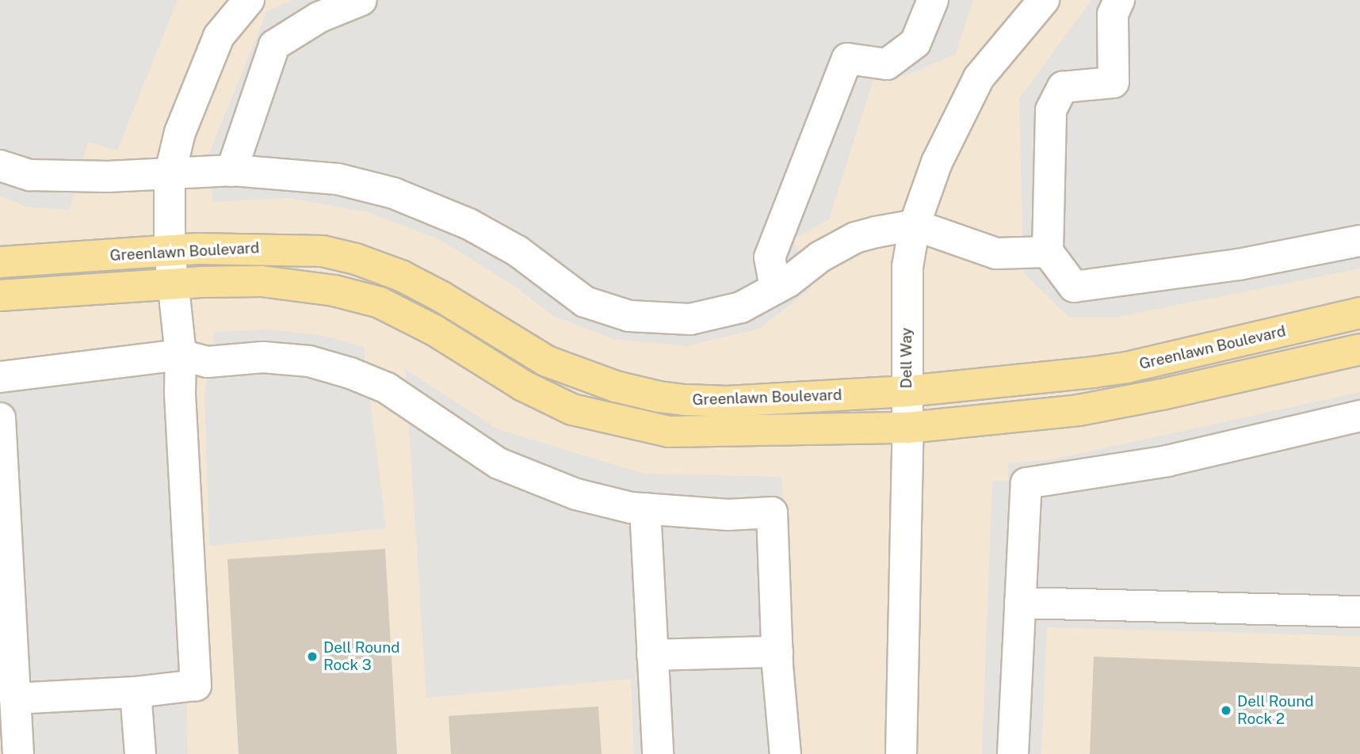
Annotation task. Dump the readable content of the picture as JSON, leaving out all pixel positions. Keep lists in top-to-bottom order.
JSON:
{
  "streets": {
    "main road": ["Greenlawn Boulevard"],
    "street": ["Dell Way"]
  },
  "crossings": [
    ["Greenlawn Boulevard", "Dell Way"]
  ],
  "places": ["Dell Round Rock 3", "Dell Round Rock 2"]
}
